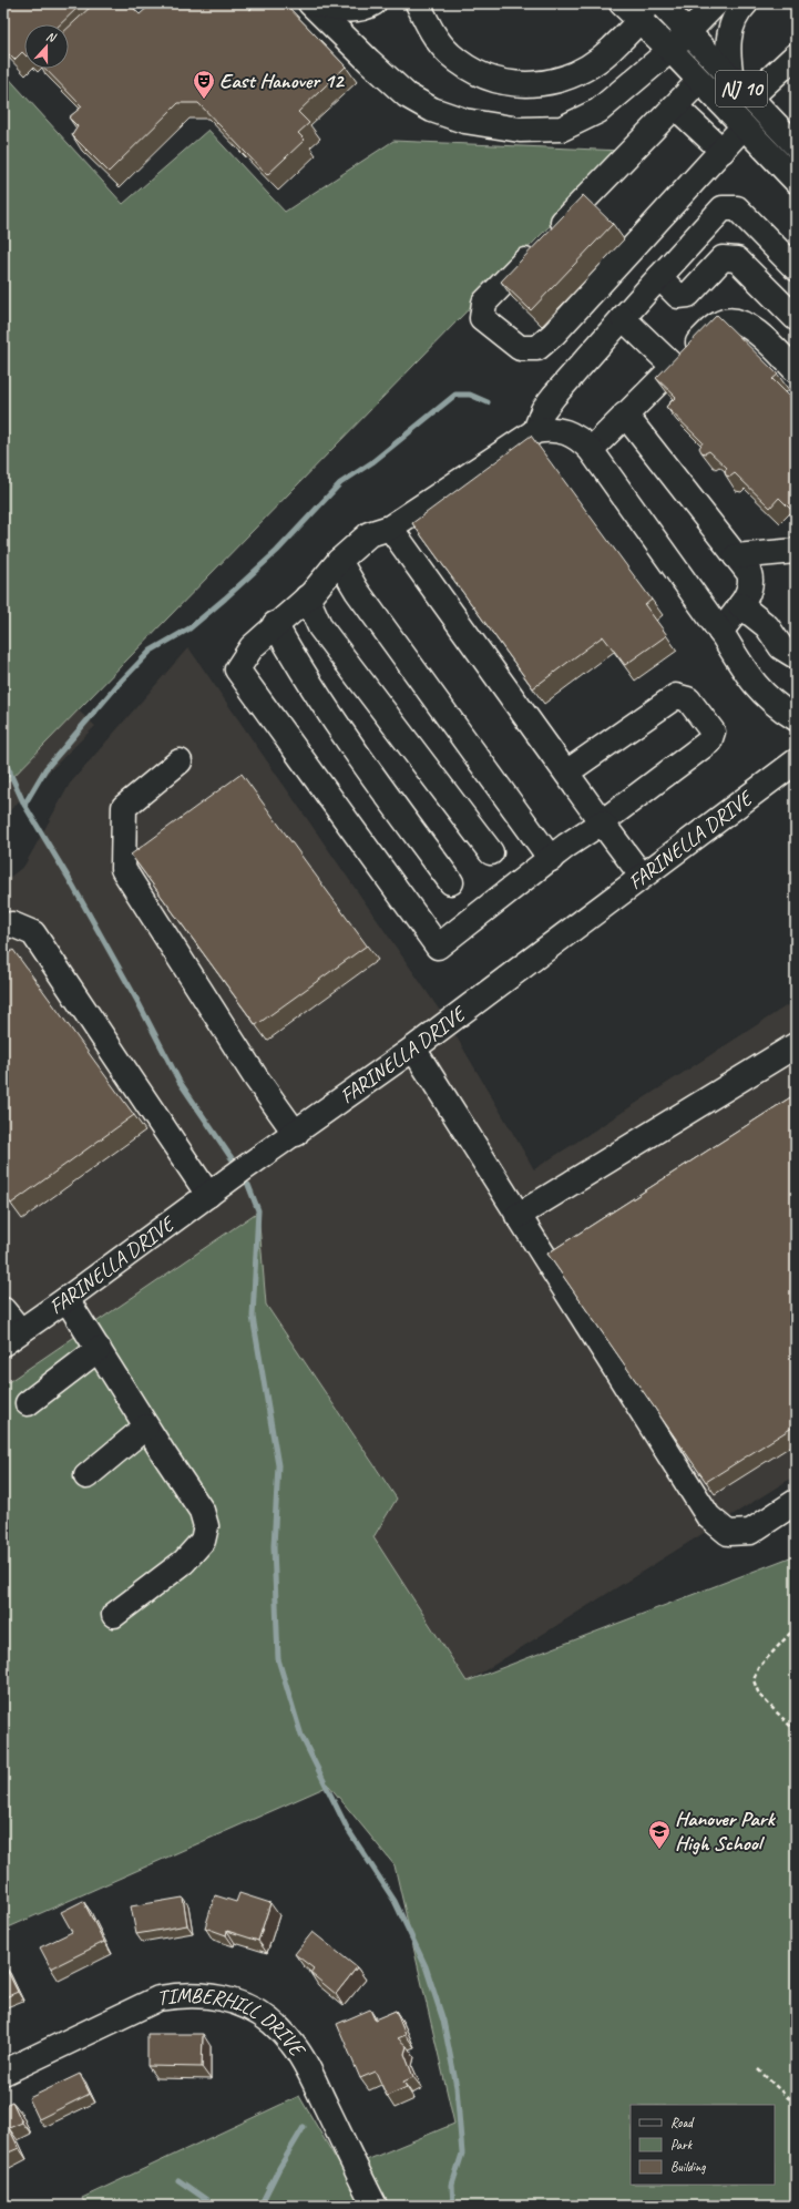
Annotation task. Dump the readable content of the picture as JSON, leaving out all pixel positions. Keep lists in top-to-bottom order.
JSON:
{
  "streets": {
    "street": ["NJ 10", "FARINELLA DRIVE", "TIMBERHILL DRIVE"]
  },
  "places": {
    "theatre": ["East Hanover 12"],
    "school or university": ["Hanover Park High School"]
  },
  "legend": ["Road", "Park", "Building"],
  "north": "top"
}
